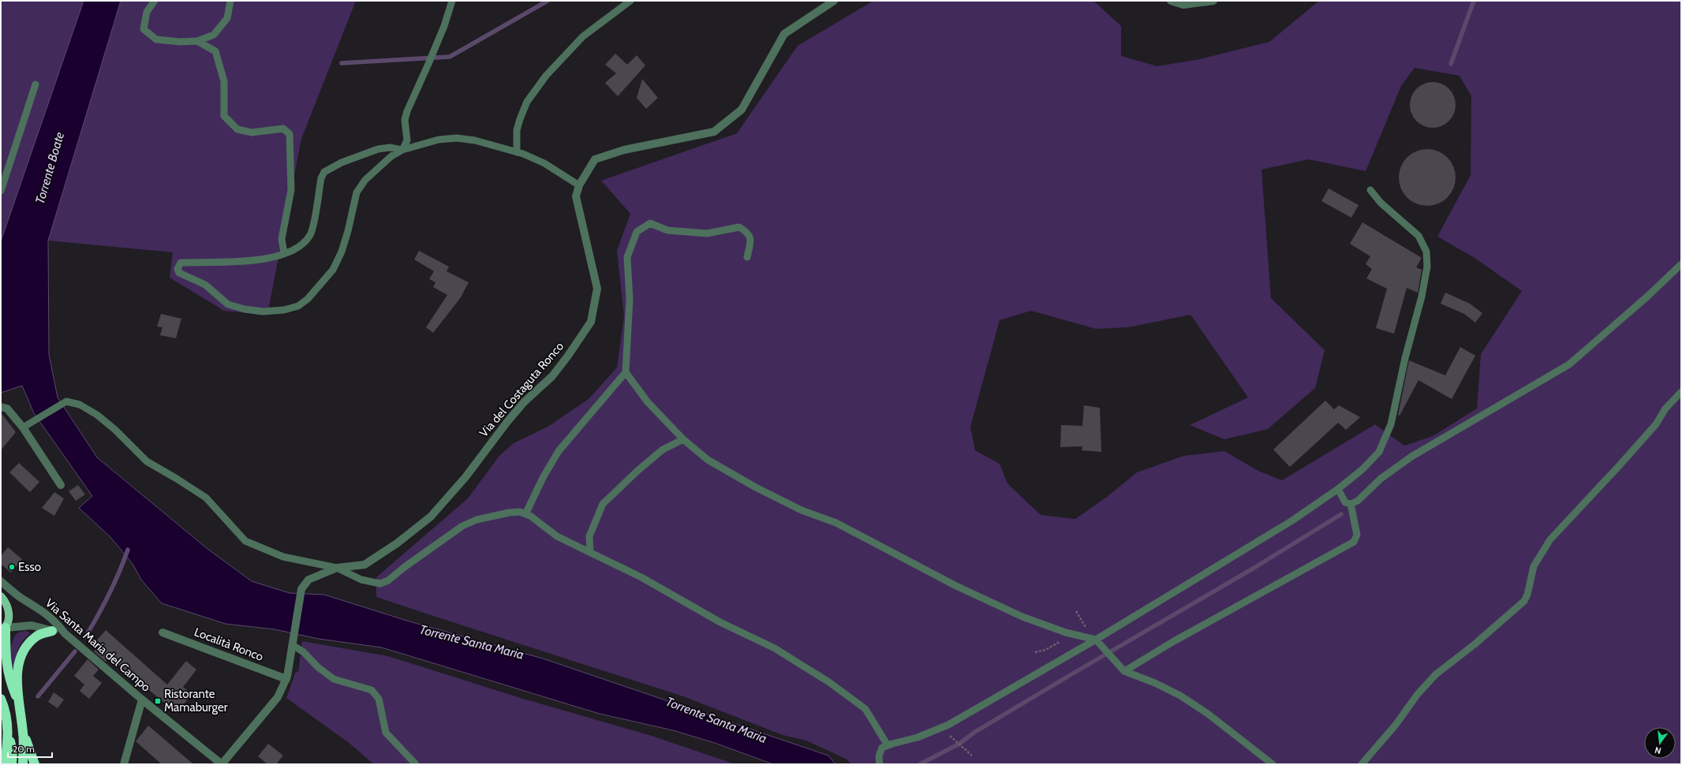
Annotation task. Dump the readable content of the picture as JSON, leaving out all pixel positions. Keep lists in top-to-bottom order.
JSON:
{
  "streets": {
    "street": ["Via del Costaguta Ronco", "Località Ronco", "Via Santa Maria del Campo"]
  },
  "water": ["Torrente Boate", "Torrente Santa Maria"],
  "places": {
    "other": ["Esso"],
    "transit": ["Ristorante Mamaburger"]
  },
  "scale_bar": "20 m",
  "north": "bottom"
}
